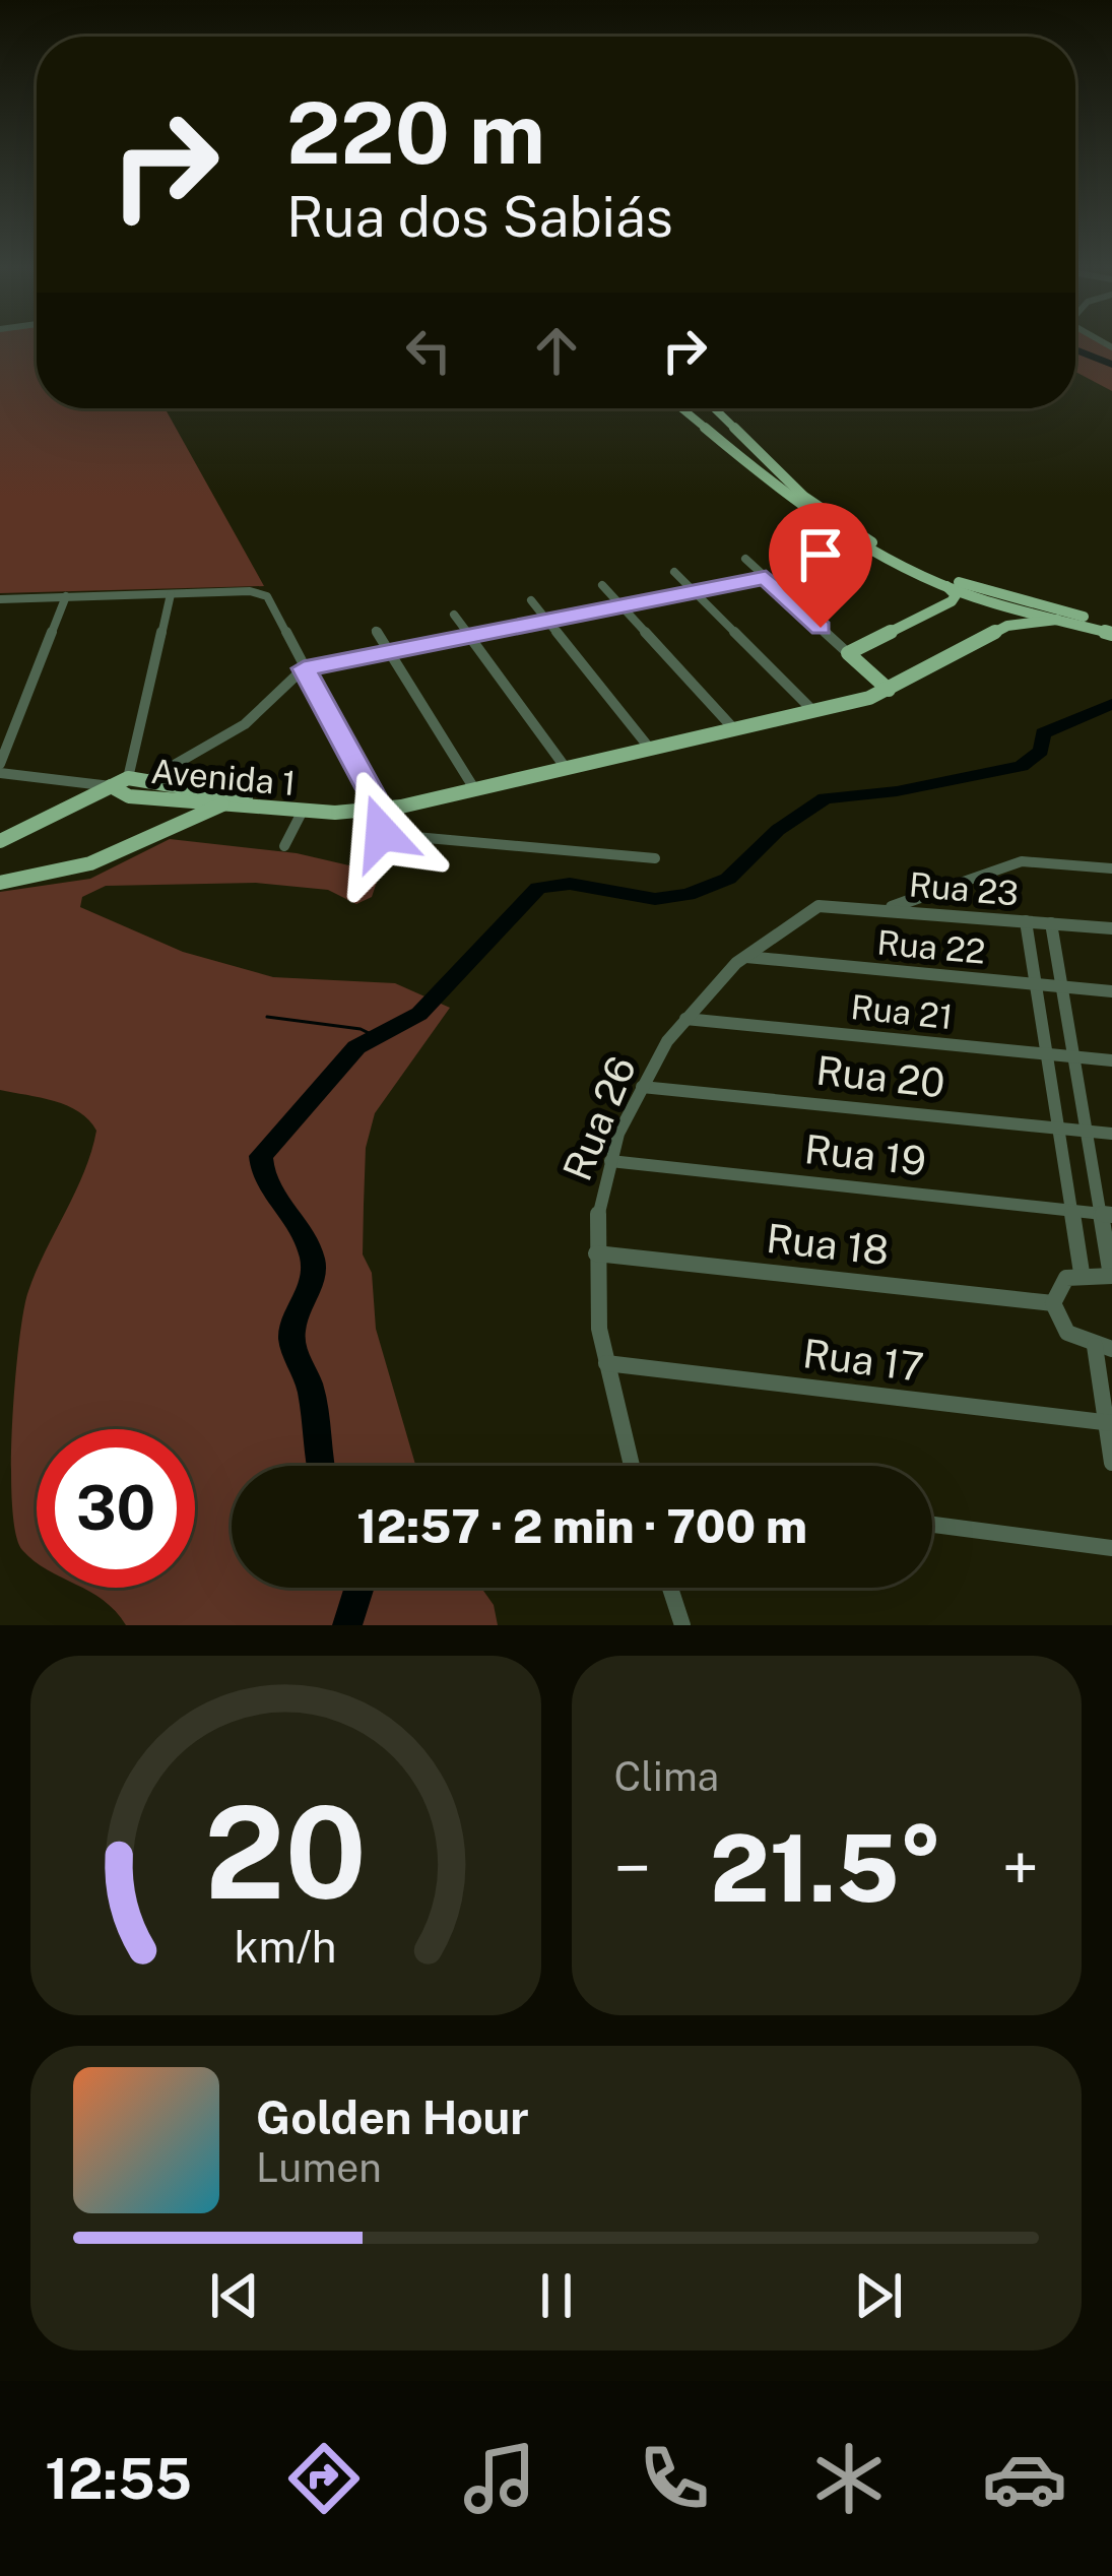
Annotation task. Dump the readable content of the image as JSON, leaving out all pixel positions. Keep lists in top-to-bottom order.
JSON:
{
  "streets": {
    "main road": ["Avenida 1"],
    "street": [
      "Rua 23",
      "Rua 22",
      "Rua 21",
      "Rua 20",
      "Rua 26",
      "Rua 19",
      "Rua 18",
      "Rua 17"
    ]
  },
  "crossings": [
    ["Rua 23", "Rua 26"],
    ["Rua 22", "Rua 26"],
    ["Rua 21", "Rua 26"],
    ["Rua 20", "Rua 26"],
    ["Rua 26", "Rua 19"],
    ["Rua 26", "Rua 18"],
    ["Rua 26", "Rua 17"]
  ],
  "page": {
    "turn": ["220 m", "Rua dos Sabiás"],
    "limit": "30",
    "trip": "12:57 · 2 min · 700 m",
    "tile": "Clima",
    "heat": ["−", "21.5°", "+"],
    "song": ["Golden Hour", "Lumen"],
    "tabs": "12:55",
    "gauge": ["20", "km/h"]
  }
}
